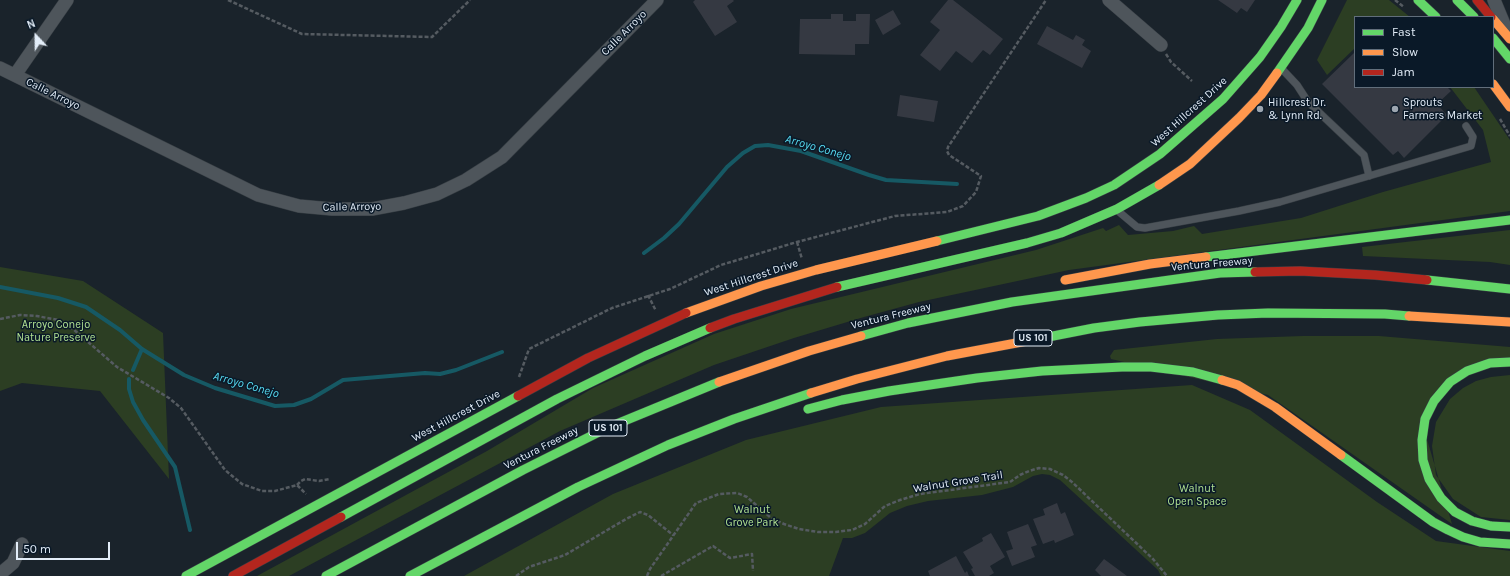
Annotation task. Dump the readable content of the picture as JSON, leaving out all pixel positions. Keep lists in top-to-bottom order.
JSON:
{
  "streets": {
    "main road": ["West Hillcrest Drive", "Ventura Freeway", "US 101"],
    "street": ["Calle Arroyo"],
    "path": ["Walnut Grove Trail"]
  },
  "water": ["Arroyo Conejo"],
  "parks": ["Arroyo Conejo Nature Preserve", "Walnut Open Space", "Walnut Grove Park"],
  "places": ["Hillcrest Dr. & Lynn Rd.", "Sprouts Farmers Market"],
  "legend": ["Fast", "Slow", "Jam"],
  "scale_bar": "50 m",
  "north": "top"
}
